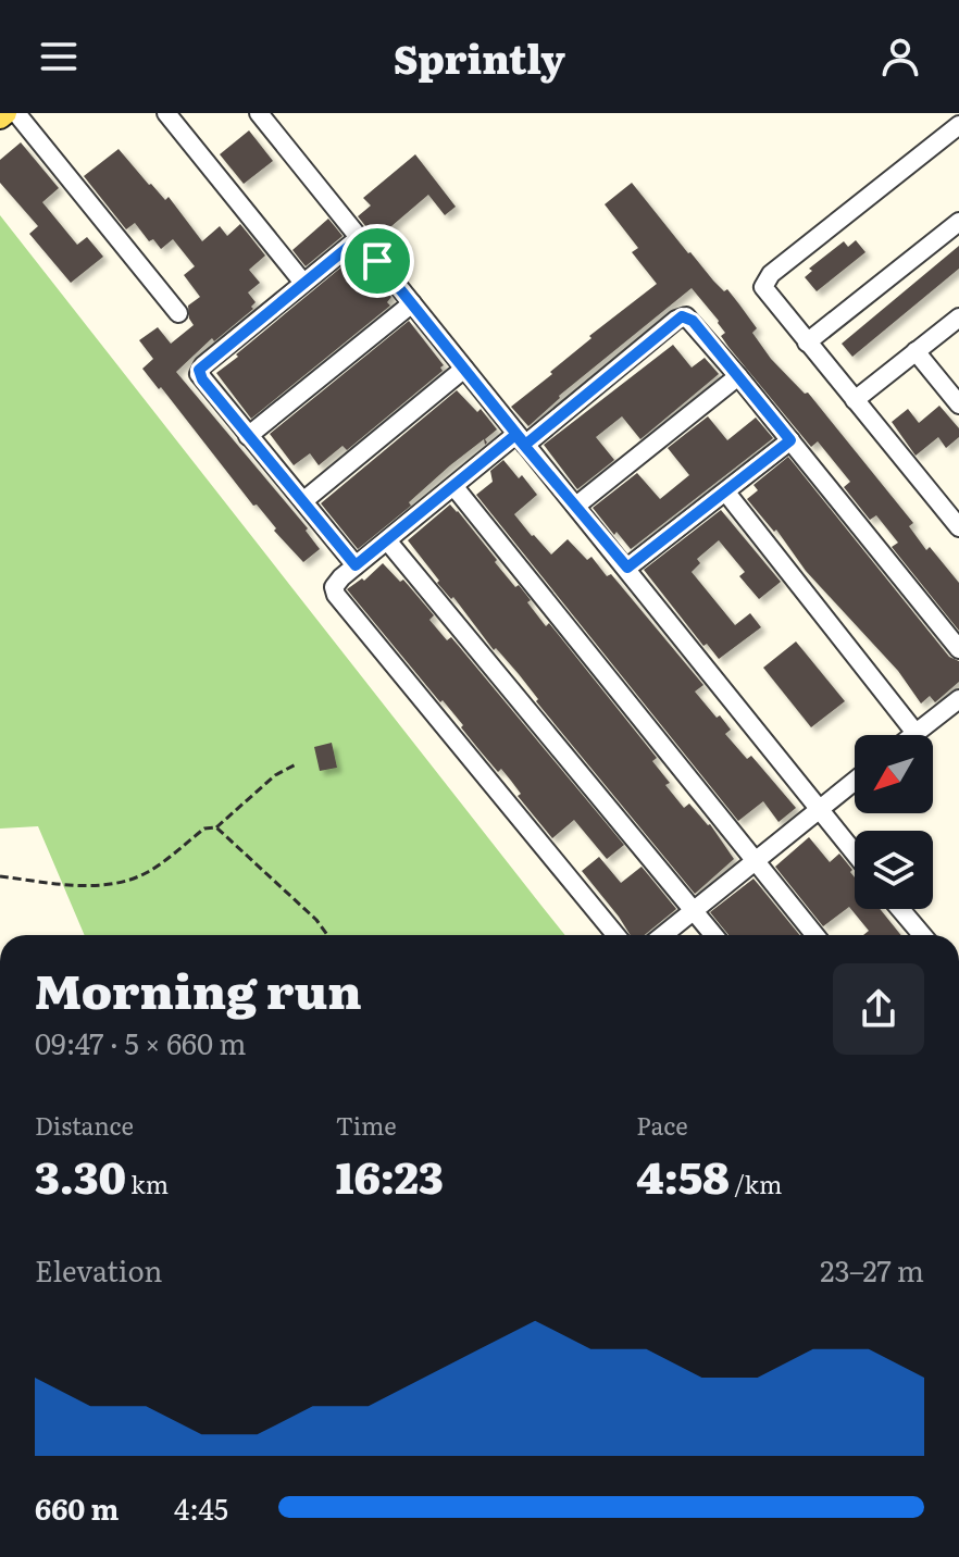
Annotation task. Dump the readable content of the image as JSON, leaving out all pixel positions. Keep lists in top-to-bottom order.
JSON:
{
  "north": "bottom left",
  "page": {
    "header": "Sprintly",
    "heading": ["Morning run", "09:47 · 5 × 660 m"],
    "stats": [
      ["Distance", "3.30 km"],
      ["Time", "16:23"],
      ["Pace", "4:58 /km"]
    ],
    "chart": ["Elevation", "23–27 m"],
    "list": [
      {
        "name": "660 m",
        "note": "4:45"
      }
    ]
  }
}
